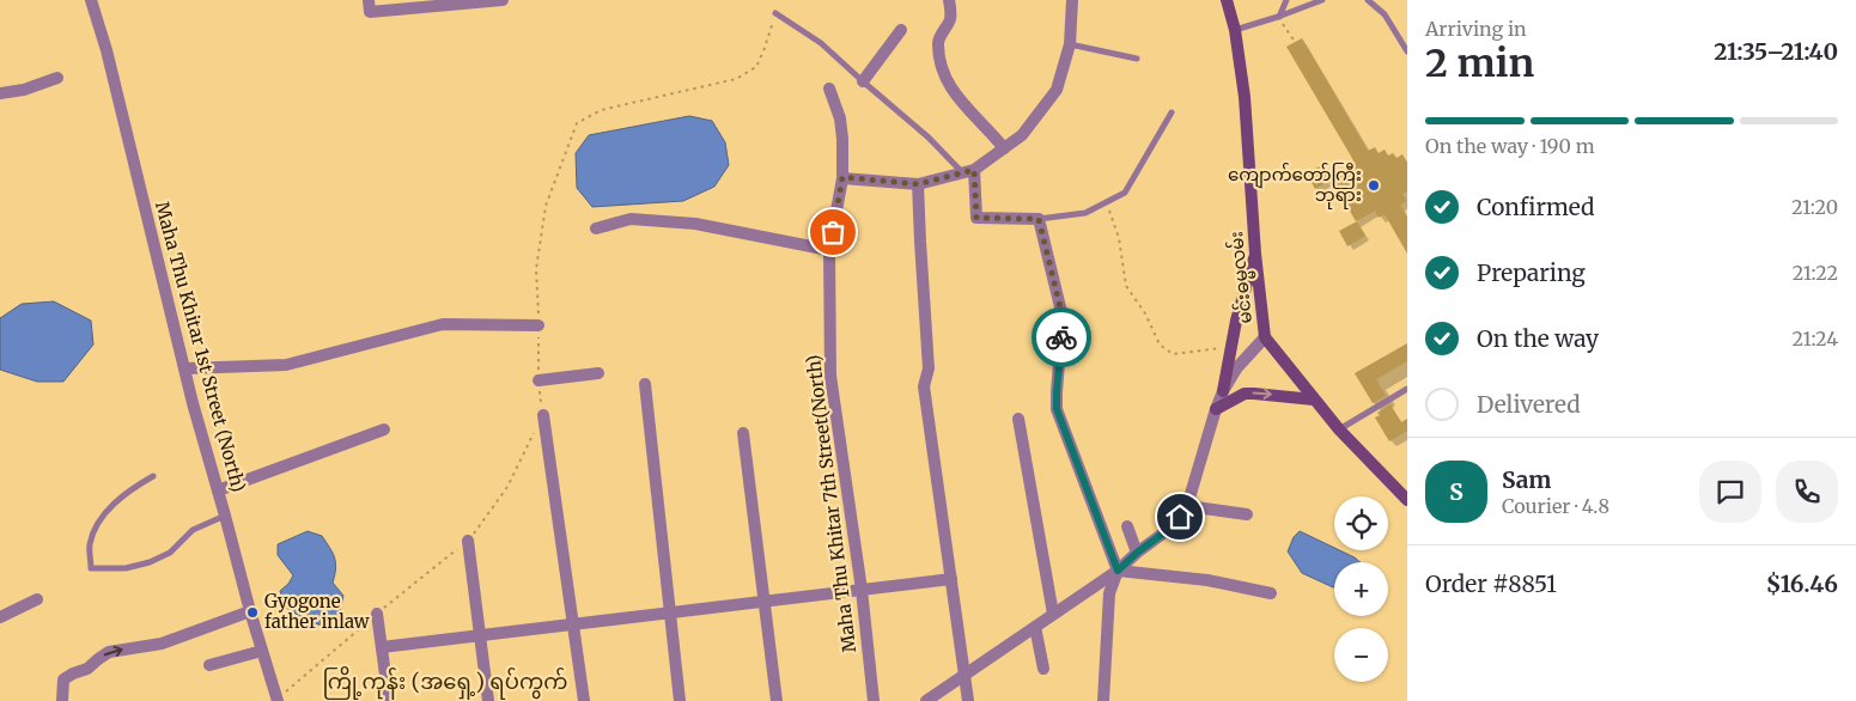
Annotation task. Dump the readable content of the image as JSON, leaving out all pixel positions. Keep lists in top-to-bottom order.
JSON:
{
  "streets": {
    "main road": ["မင်းဓမ္မလမ်း"],
    "street": ["Maha Thu Khitar 1st Street (North)", "Maha Thu Khitar 7th Street(North)"]
  },
  "districts": ["ကြို့ကုန်း (အရှေ့) ရပ်ကွက်"],
  "places": ["ကျောက်တော်ကြီး ဘုရား", "Gyogone father inlaw"],
  "page": {
    "heading": ["2 min", "Arriving in", "21:35–21:40"],
    "panel": [
      "Sam",
      "Courier · 4.8",
      "Order #8851",
      "$16.46"
    ],
    "bar": "On the way · 190 m",
    "list": [
      ["Confirmed", "21:20"],
      ["Preparing", "21:22"],
      ["On the way", "21:24"],
      "Delivered"
    ],
    "round": "S",
    "map_buttons": ["+", "−"]
  }
}
